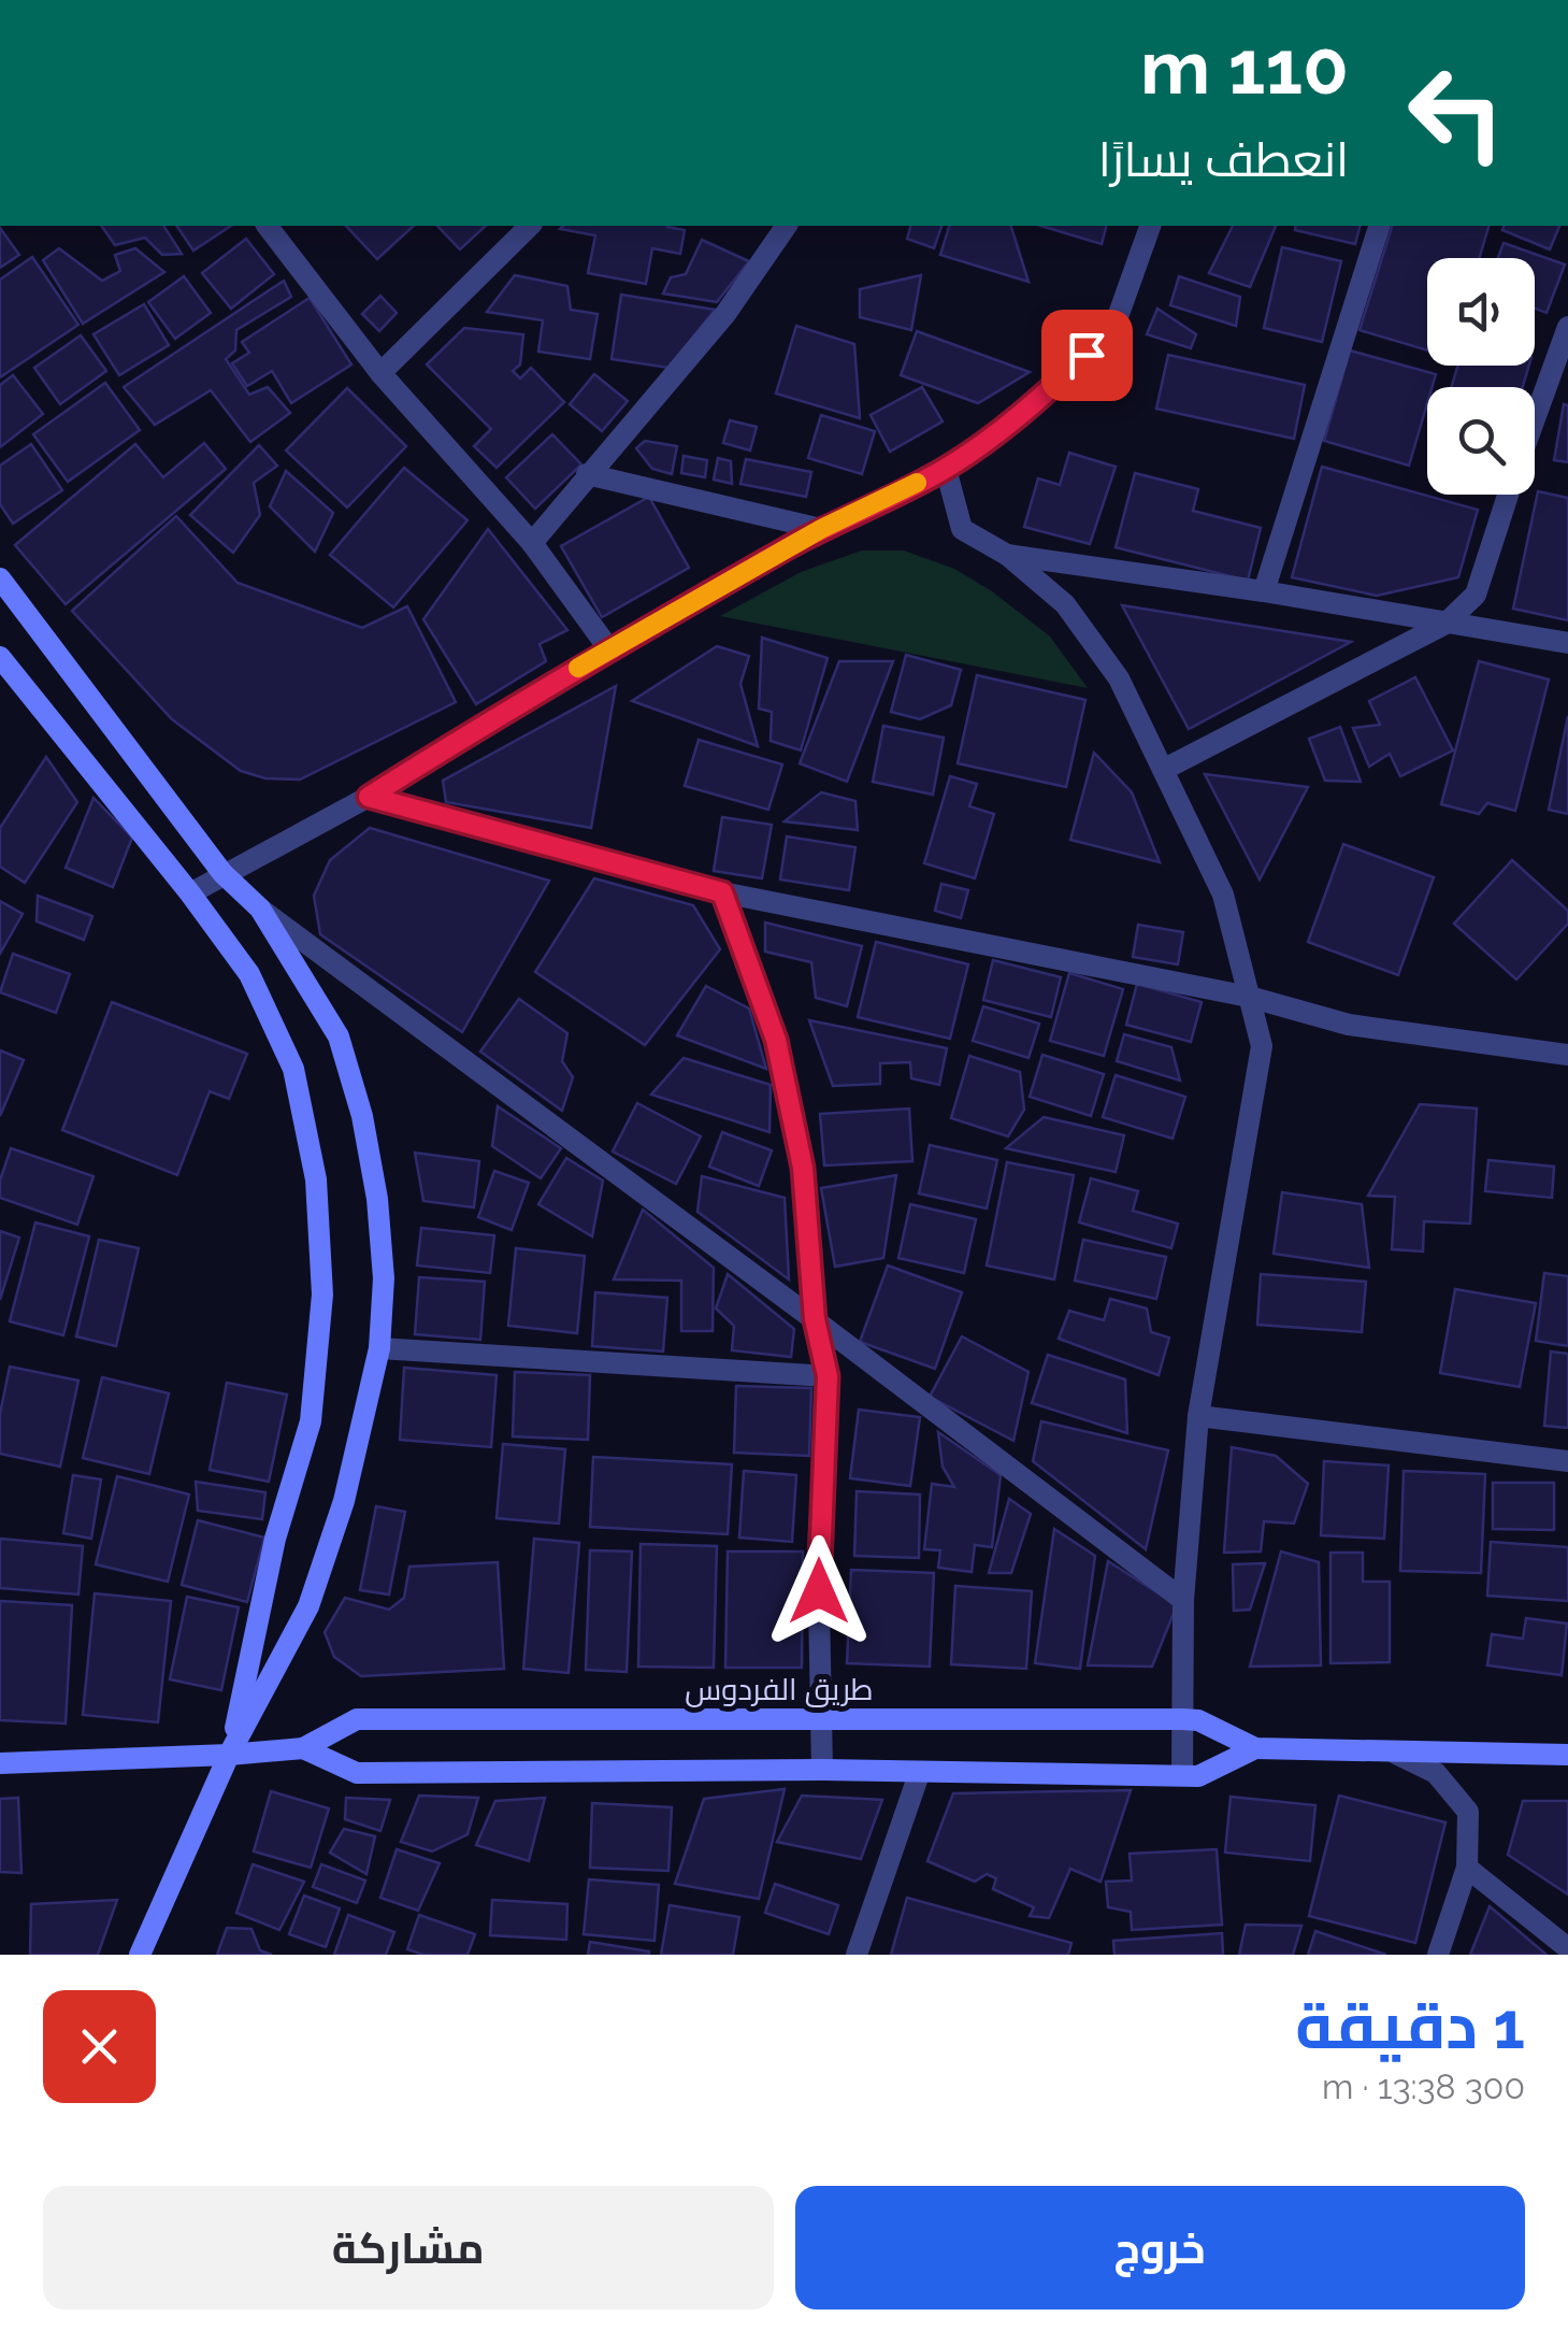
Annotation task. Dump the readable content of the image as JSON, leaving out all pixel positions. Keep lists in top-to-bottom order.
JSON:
{
  "streets": {
    "main road": ["طريق الفردوس"]
  },
  "page": {
    "turn": ["110 m", "انعطف يسارًا"],
    "heading": ["1 دقيقة", "300 m · 13:38"],
    "buttons": ["خروج", "مشاركة"]
  }
}
